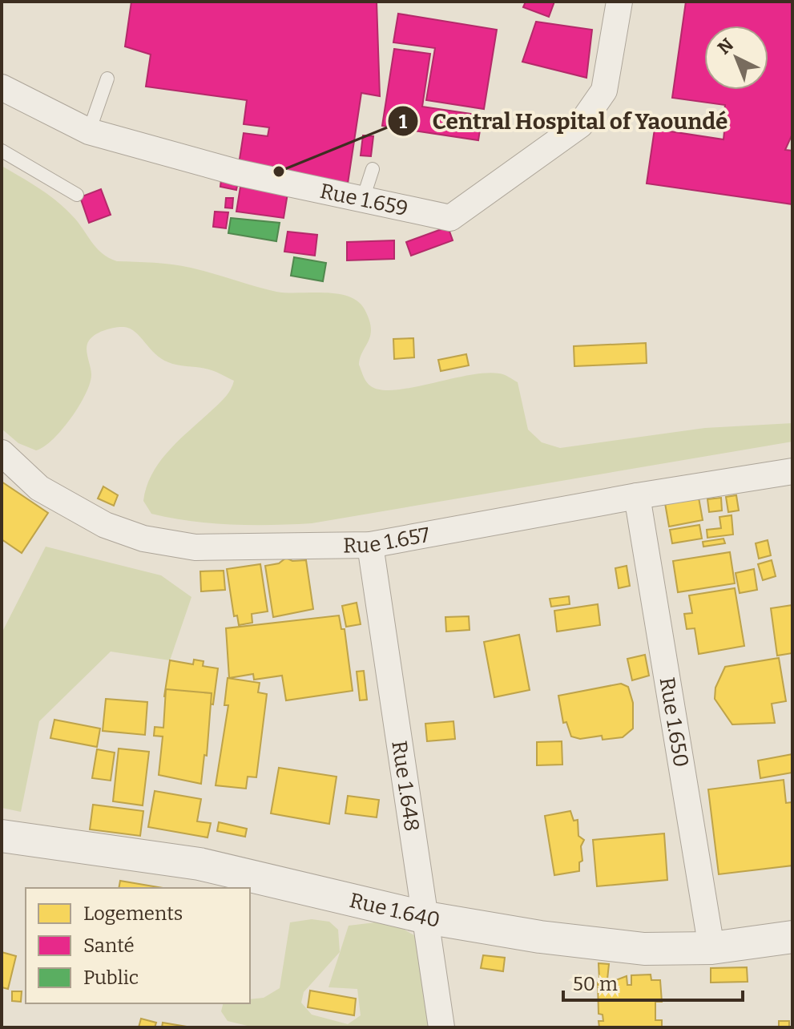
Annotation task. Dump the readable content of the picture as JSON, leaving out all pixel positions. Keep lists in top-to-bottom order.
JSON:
{
  "streets": {
    "street": [
      "Rue 1.659",
      "Rue 1.657",
      "Rue 1.650",
      "Rue 1.648",
      "Rue 1.640"
    ]
  },
  "crossings": [
    ["Rue 1.657", "Rue 1.650"],
    ["Rue 1.657", "Rue 1.648"],
    ["Rue 1.650", "Rue 1.640"],
    ["Rue 1.648", "Rue 1.640"]
  ],
  "places": ["Central Hospital of Yaoundé"],
  "legend": ["Logements", "Santé", "Public"],
  "scale_bar": "50 m",
  "north": "top left"
}
